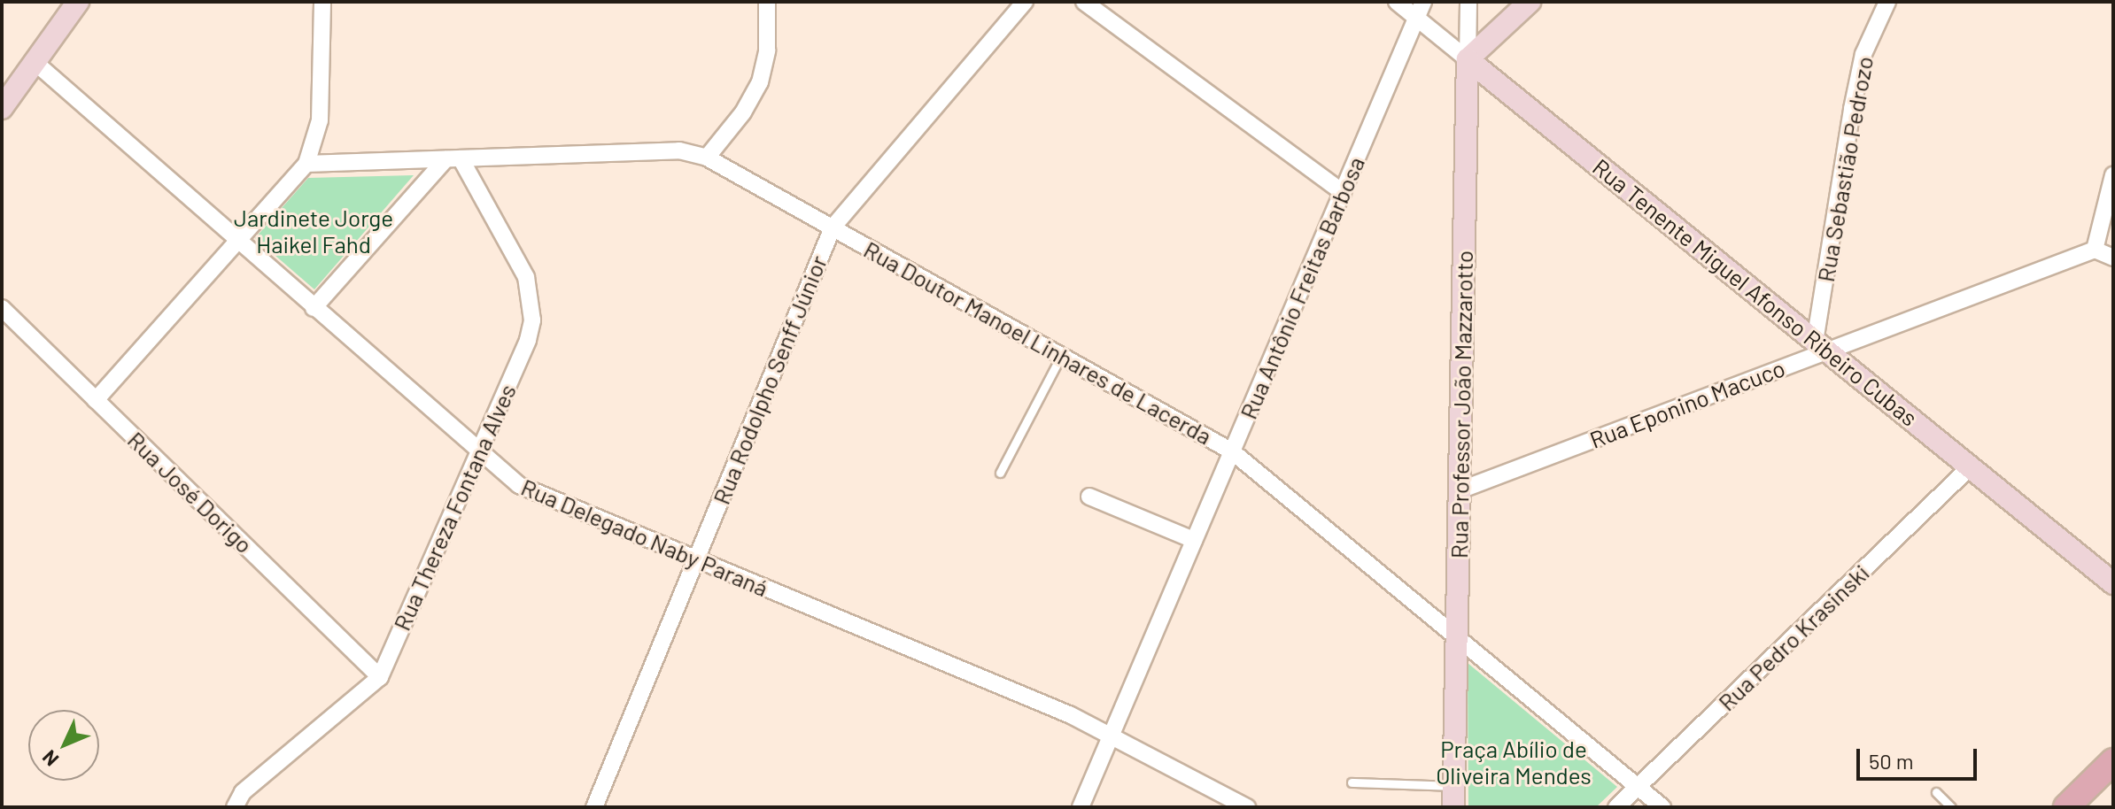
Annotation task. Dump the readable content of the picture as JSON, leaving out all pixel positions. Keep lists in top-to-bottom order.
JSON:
{
  "streets": {
    "street": [
      "Rua Sebastião Pedrozo",
      "Rua Antônio Freitas Barbosa",
      "Rua Tenente Miguel Afonso Ribeiro Cubas",
      "Rua Doutor Manoel Linhares de Lacerda",
      "Rua Rodolpho Senff Júnior",
      "Rua Eponino Macuco",
      "Rua Professor João Mazzarotto",
      "Rua José Dorigo",
      "Rua Thereza Fontana Alves",
      "Rua Delegado Naby Paraná",
      "Rua Pedro Krasinski"
    ]
  },
  "crossings": [
    ["Rua Sebastião Pedrozo", "Rua Tenente Miguel Afonso Ribeiro Cubas"],
    ["Rua Sebastião Pedrozo", "Rua Eponino Macuco"],
    ["Rua Antônio Freitas Barbosa", "Rua Tenente Miguel Afonso Ribeiro Cubas"],
    ["Rua Antônio Freitas Barbosa", "Rua Doutor Manoel Linhares de Lacerda"],
    ["Rua Antônio Freitas Barbosa", "Rua Delegado Naby Paraná"],
    ["Rua Tenente Miguel Afonso Ribeiro Cubas", "Rua Eponino Macuco"],
    ["Rua Tenente Miguel Afonso Ribeiro Cubas", "Rua Professor João Mazzarotto"],
    ["Rua Tenente Miguel Afonso Ribeiro Cubas", "Rua Pedro Krasinski"],
    ["Rua Doutor Manoel Linhares de Lacerda", "Rua Rodolpho Senff Júnior"],
    ["Rua Doutor Manoel Linhares de Lacerda", "Rua Professor João Mazzarotto"],
    ["Rua Doutor Manoel Linhares de Lacerda", "Rua Thereza Fontana Alves"],
    ["Rua Doutor Manoel Linhares de Lacerda", "Rua Pedro Krasinski"],
    ["Rua Rodolpho Senff Júnior", "Rua Delegado Naby Paraná"],
    ["Rua Eponino Macuco", "Rua Professor João Mazzarotto"],
    ["Rua José Dorigo", "Rua Thereza Fontana Alves"],
    ["Rua Thereza Fontana Alves", "Rua Delegado Naby Paraná"]
  ],
  "parks": ["Jardinete Jorge Haikel Fahd", "Praça Abílio de Oliveira Mendes"],
  "scale_bar": "50 m",
  "north": "bottom left"
}
